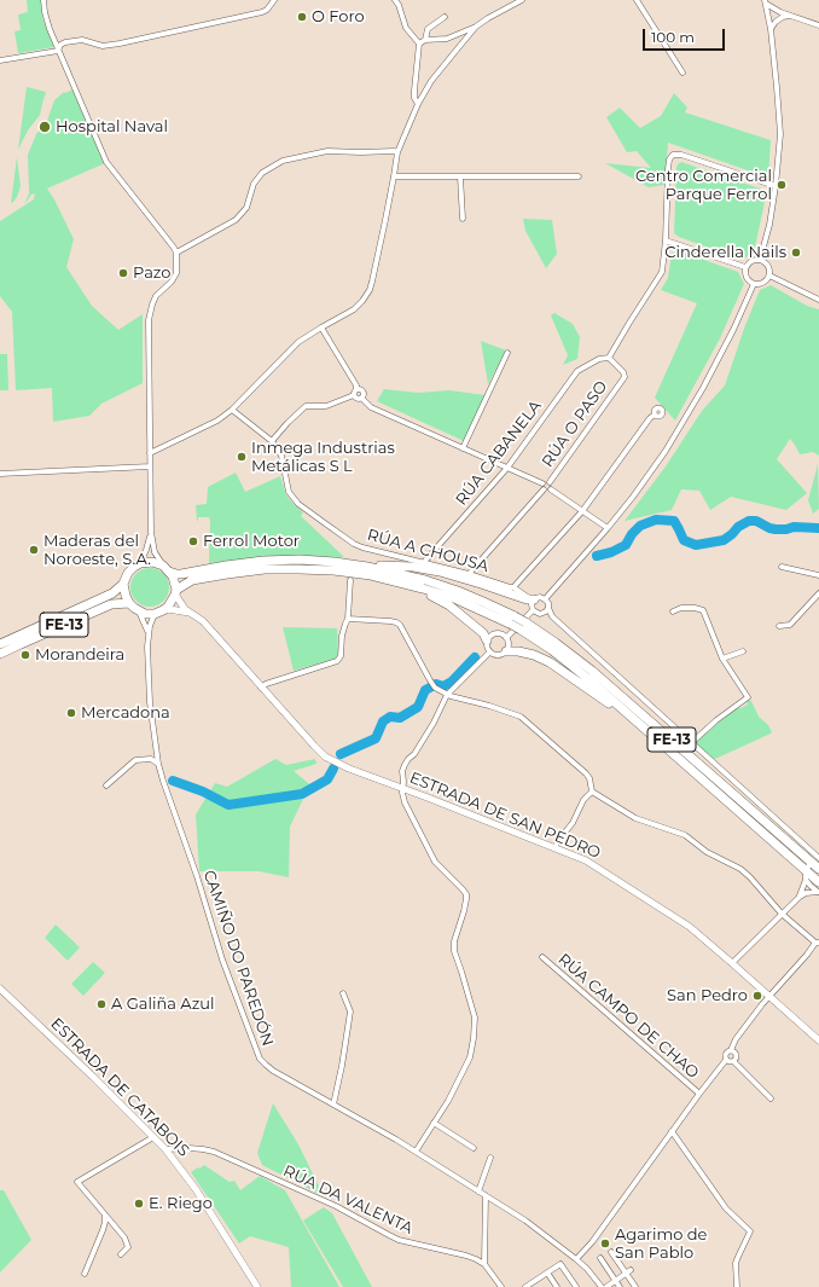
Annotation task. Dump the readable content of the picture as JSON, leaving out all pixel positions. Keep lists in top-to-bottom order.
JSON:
{
  "streets": {
    "highway": ["FE-13"],
    "street": [
      "RÚA O PASO",
      "RÚA CABANELA",
      "RÚA A CHOUSA",
      "ESTRADA DE SAN PEDRO",
      "CAMIÑO DO PAREDÓN",
      "RÚA CAMPO DE CHAO",
      "ESTRADA DE CATABOIS",
      "RÚA DA VALENTA"
    ]
  },
  "crossings": [
    ["RÚA O PASO", "RÚA CABANELA"],
    ["RÚA O PASO", "RÚA A CHOUSA"],
    ["RÚA CABANELA", "RÚA A CHOUSA"],
    ["FE-13", "ESTRADA DE SAN PEDRO"],
    ["CAMIÑO DO PAREDÓN", "RÚA CAMPO DE CHAO"],
    ["ESTRADA DE CATABOIS", "RÚA DA VALENTA"]
  ],
  "places": [
    "O Foro",
    "Hospital Naval",
    "Centro Comercial Parque Ferrol",
    "Cinderella Nails",
    "Pazo",
    "Inmega Industrias Metálicas S L",
    "Ferrol Motor",
    "Maderas del Noroeste, S.A.",
    "Morandeira",
    "Mercadona",
    "San Pedro",
    "A Galiña Azul",
    "E. Riego",
    "Agarimo de San Pablo"
  ],
  "scale_bar": "100 m"
}
